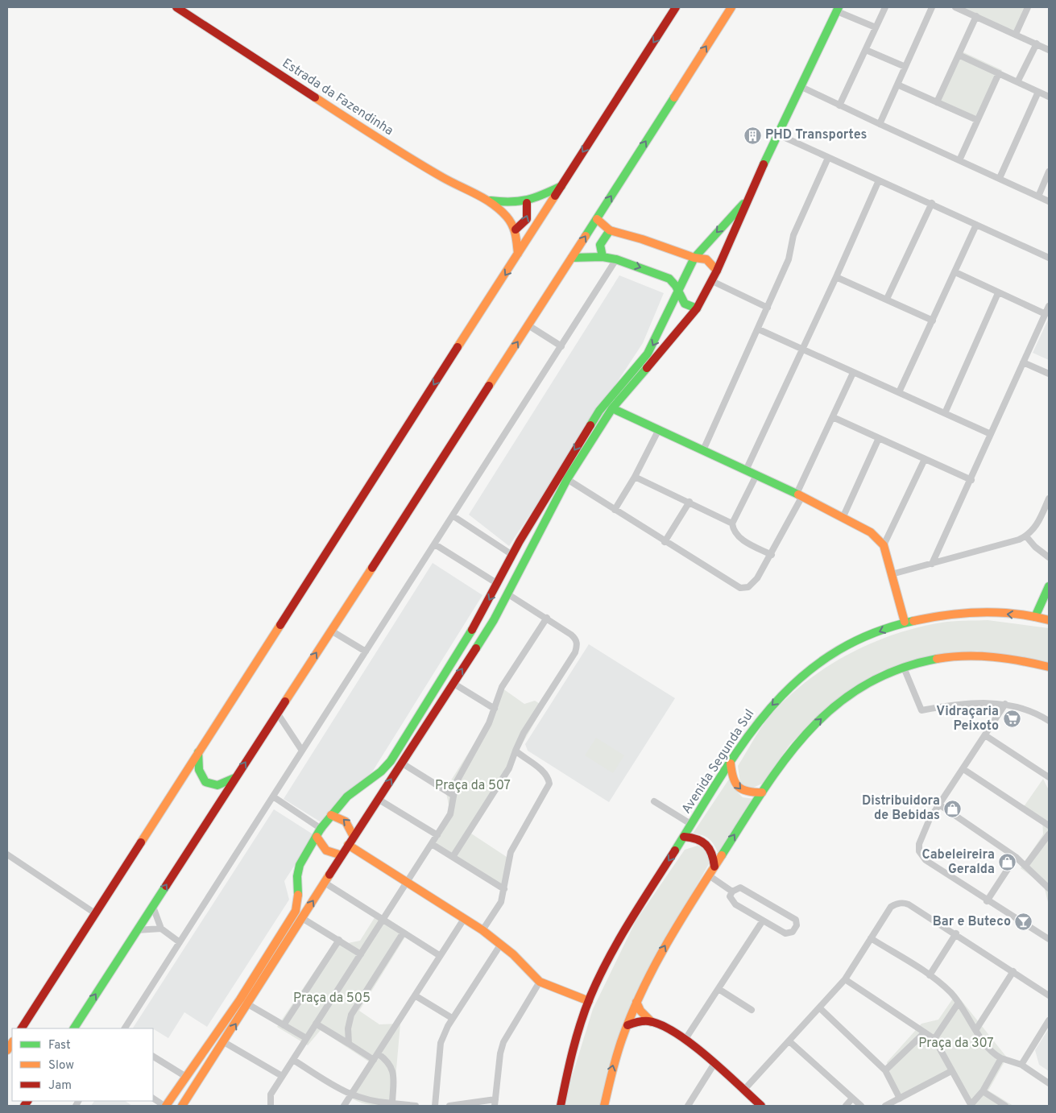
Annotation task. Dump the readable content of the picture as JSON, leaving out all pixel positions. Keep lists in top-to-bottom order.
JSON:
{
  "streets": {
    "main road": ["Estrada da Fazendinha", "Avenida Segunda Sul"]
  },
  "parks": ["Praça da 507", "Praça da 505", "Praça da 307"],
  "places": {
    "building": ["PHD Transportes"],
    "supermarket": ["Vidraçaria Peixoto"],
    "shop": ["Distribuidora de Bebidas", "Cabeleireira Geralda"],
    "bar": ["Bar e Buteco"]
  },
  "legend": ["Fast", "Slow", "Jam"]
}
